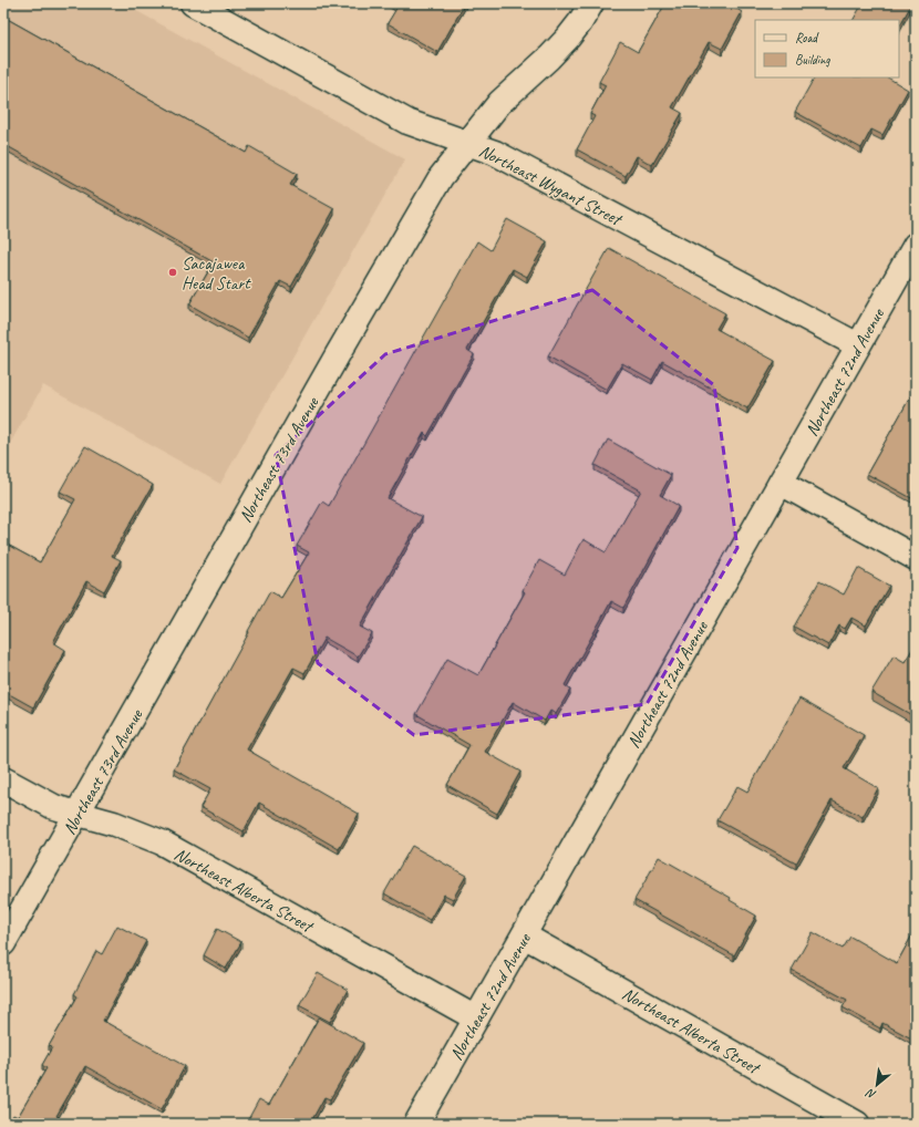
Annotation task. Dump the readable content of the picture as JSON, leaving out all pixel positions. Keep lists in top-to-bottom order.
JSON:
{
  "streets": {
    "street": [
      "Northeast Wygant Street",
      "Northeast 72nd Avenue",
      "Northeast 73rd Avenue",
      "Northeast Alberta Street"
    ]
  },
  "crossings": [
    ["Northeast Wygant Street", "Northeast 72nd Avenue"],
    ["Northeast Wygant Street", "Northeast 73rd Avenue"],
    ["Northeast 72nd Avenue", "Northeast Alberta Street"],
    ["Northeast 73rd Avenue", "Northeast Alberta Street"]
  ],
  "places": ["Sacajawea Head Start"],
  "legend": ["Road", "Building"],
  "north": "bottom left"
}
